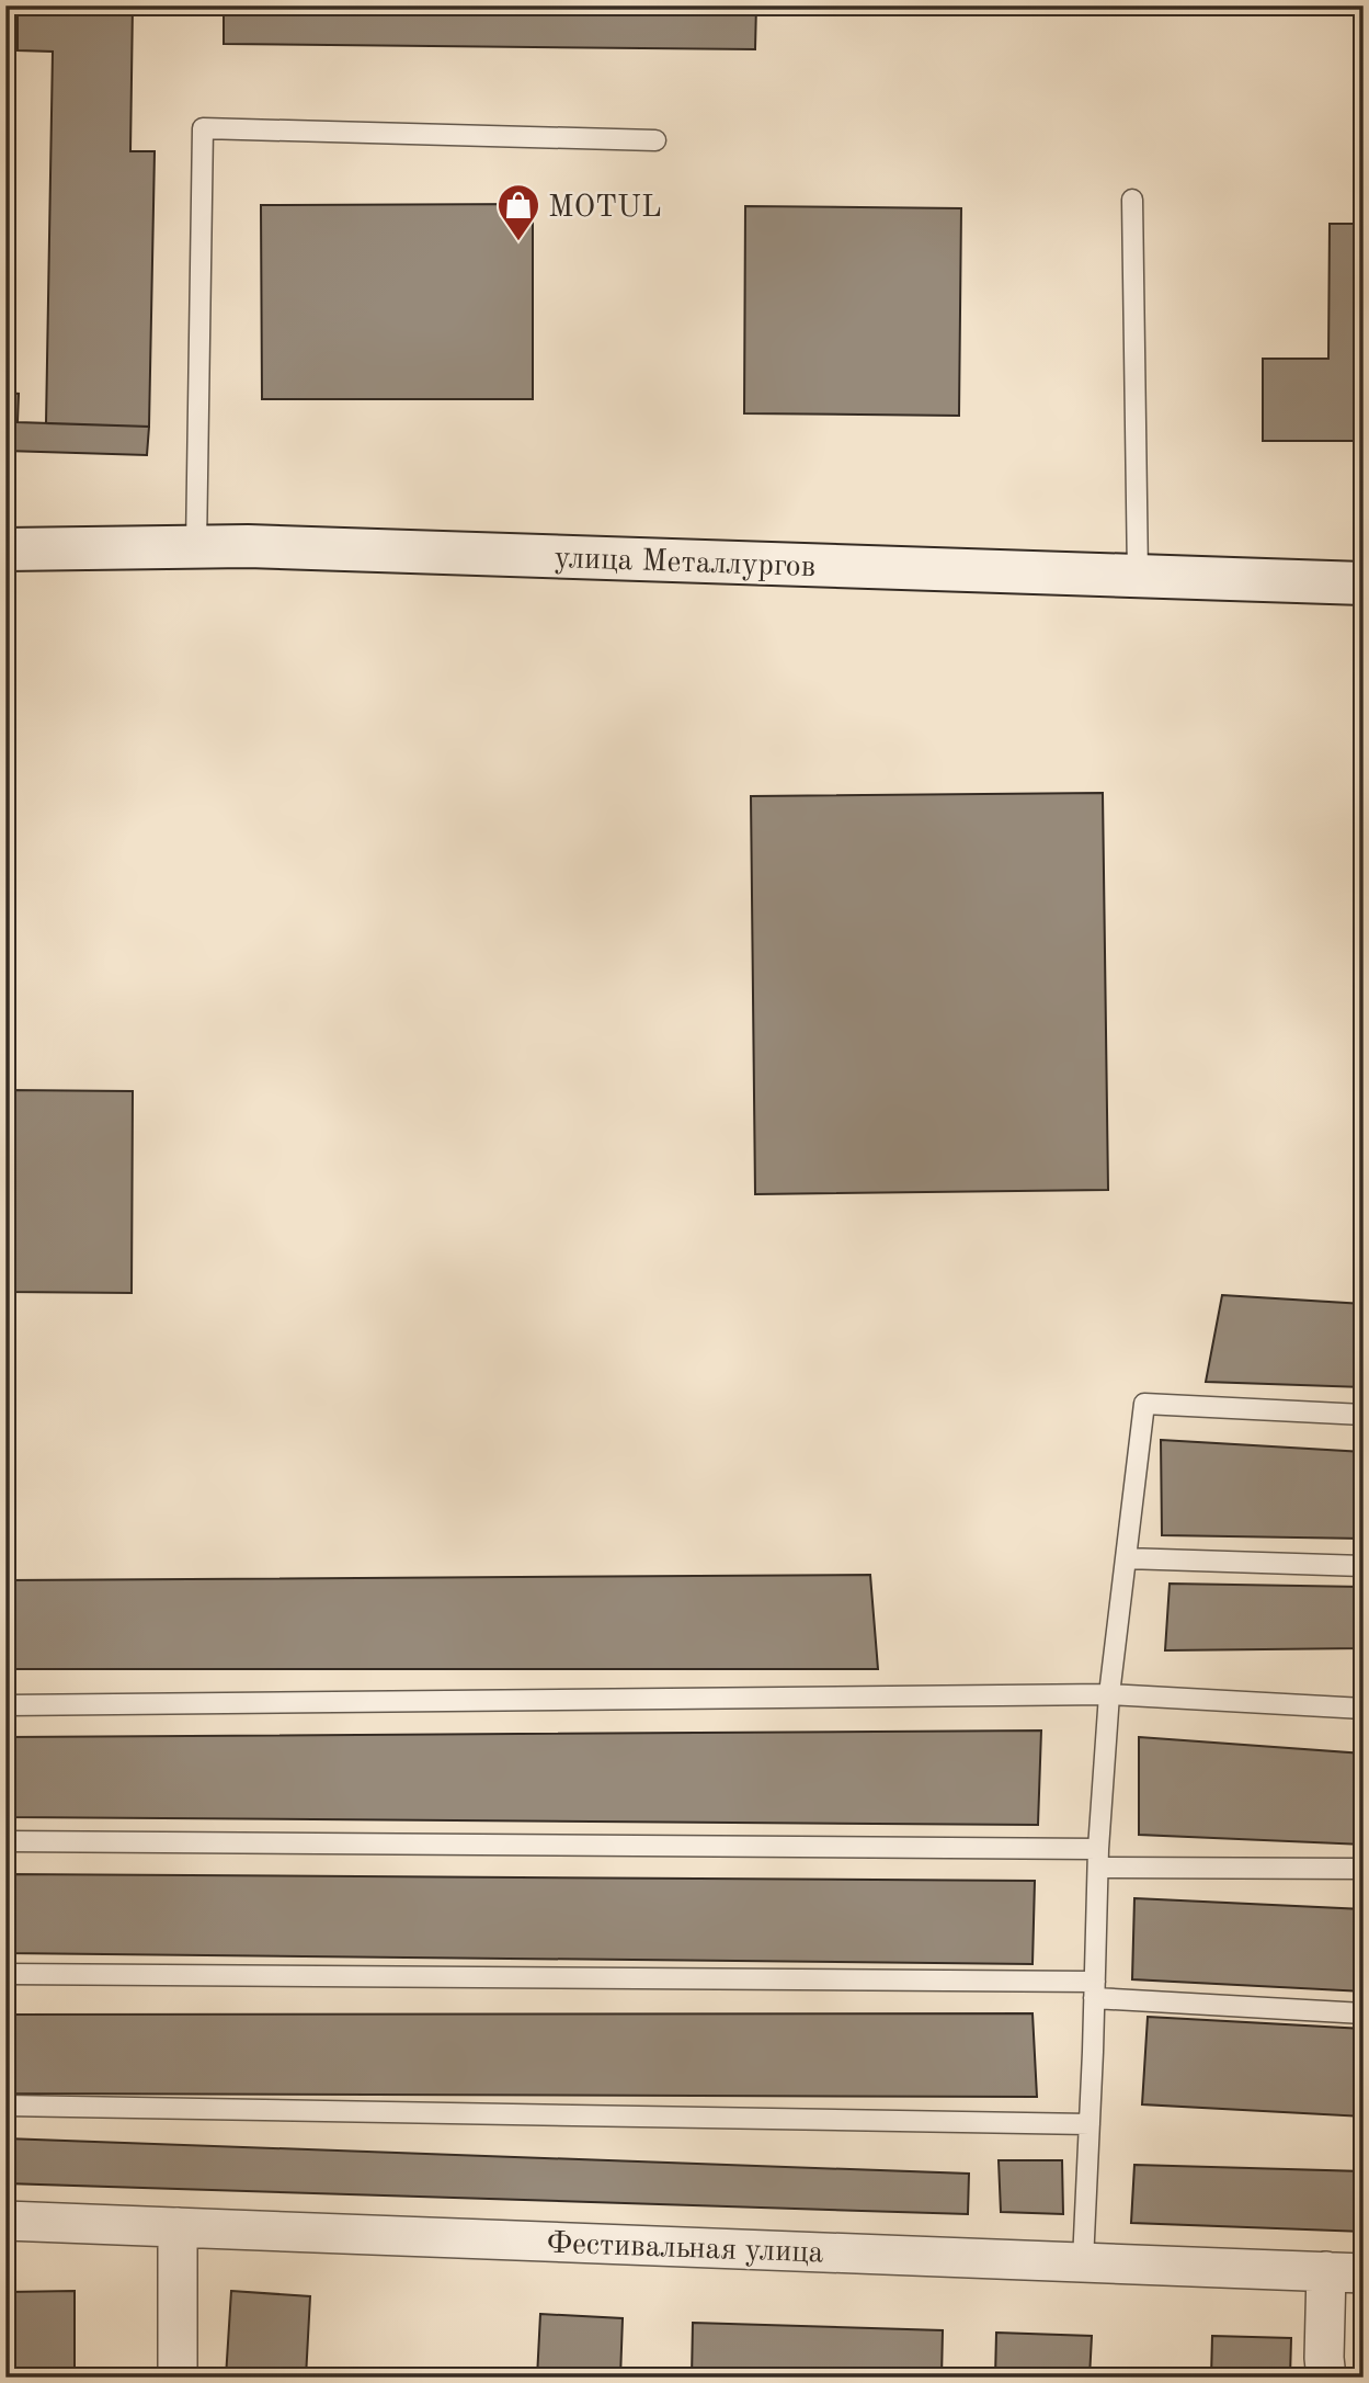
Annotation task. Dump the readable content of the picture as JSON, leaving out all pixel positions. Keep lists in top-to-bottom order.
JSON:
{
  "streets": {
    "main road": ["улица Металлургов"],
    "street": ["Фестивальная улица"]
  },
  "places": {
    "shop": ["MOTUL"]
  }
}
